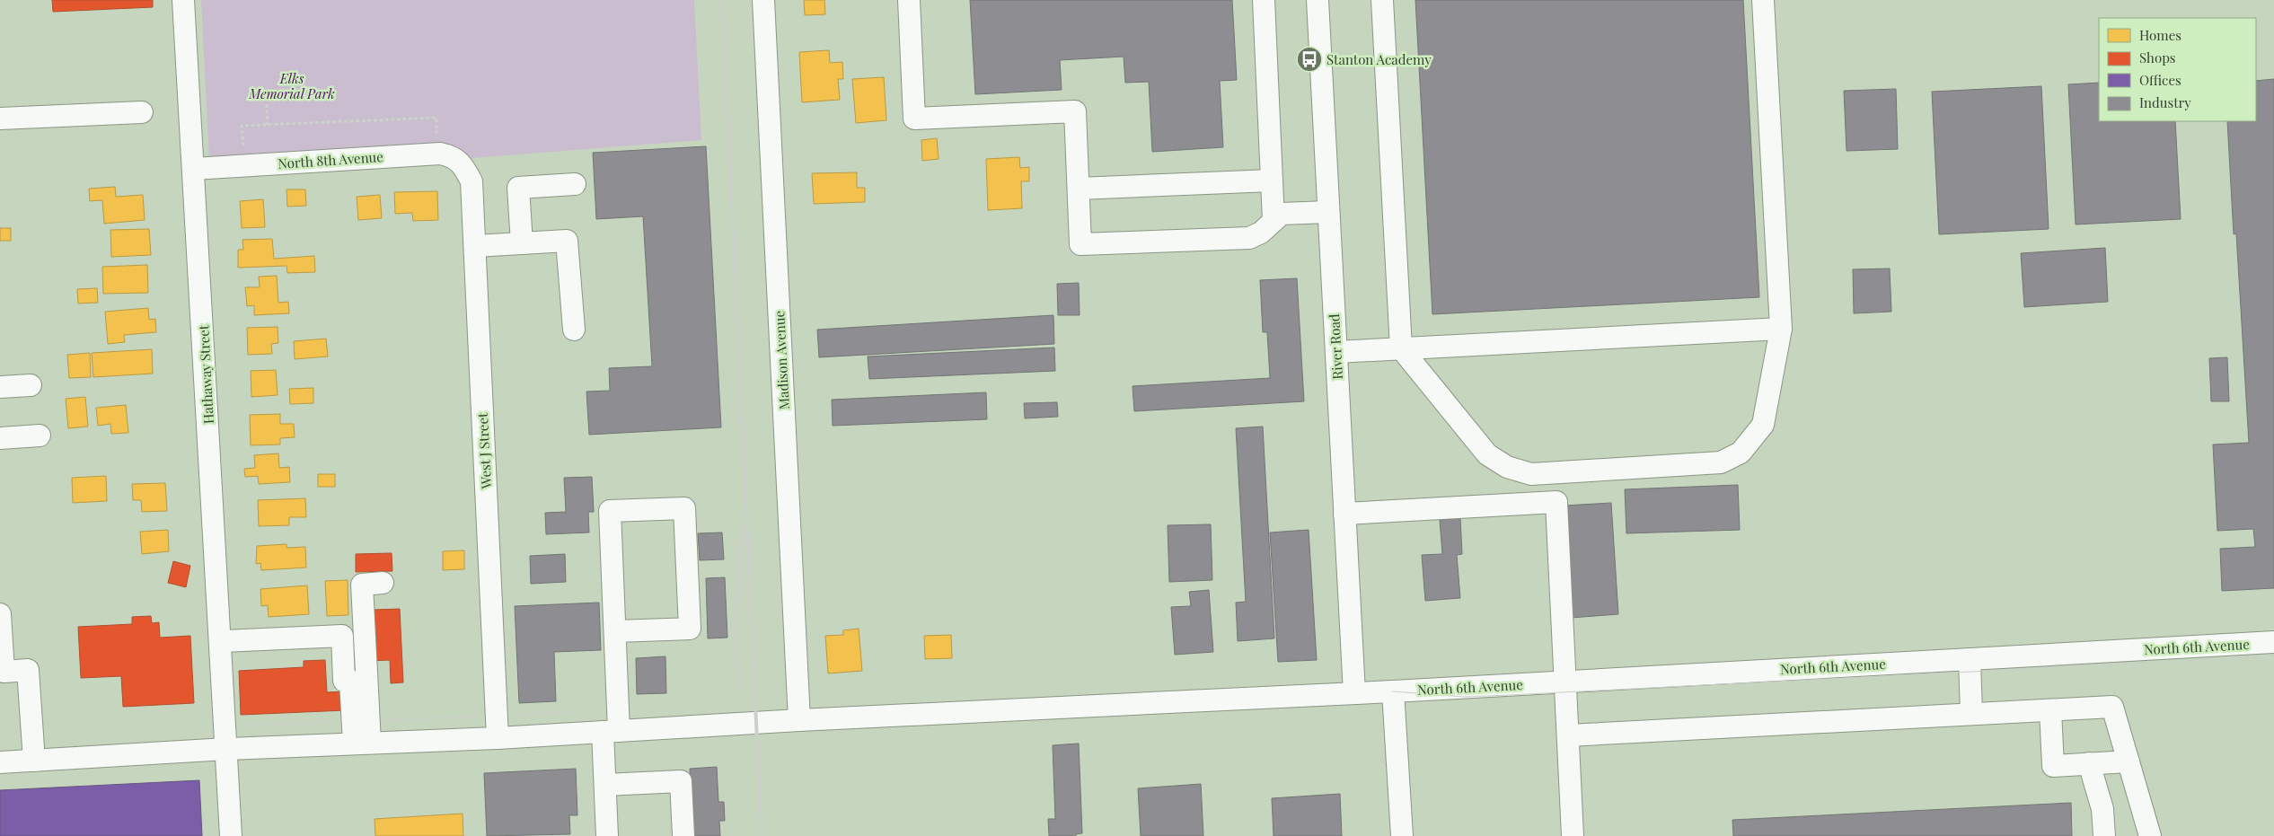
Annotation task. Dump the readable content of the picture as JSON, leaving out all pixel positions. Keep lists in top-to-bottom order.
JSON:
{
  "streets": {
    "street": [
      "North 8th Avenue",
      "River Road",
      "Madison Avenue",
      "Hathaway Street",
      "West J Street",
      "North 6th Avenue"
    ]
  },
  "crossings": [
    ["North 8th Avenue", "Hathaway Street"],
    ["North 8th Avenue", "West J Street"],
    ["River Road", "North 6th Avenue"],
    ["Madison Avenue", "North 6th Avenue"],
    ["Hathaway Street", "North 6th Avenue"],
    ["West J Street", "North 6th Avenue"]
  ],
  "parks": ["Elks Memorial Park"],
  "places": {
    "bus stop": ["Stanton Academy"]
  },
  "legend": [
    "Homes",
    "Shops",
    "Offices",
    "Industry"
  ]
}
